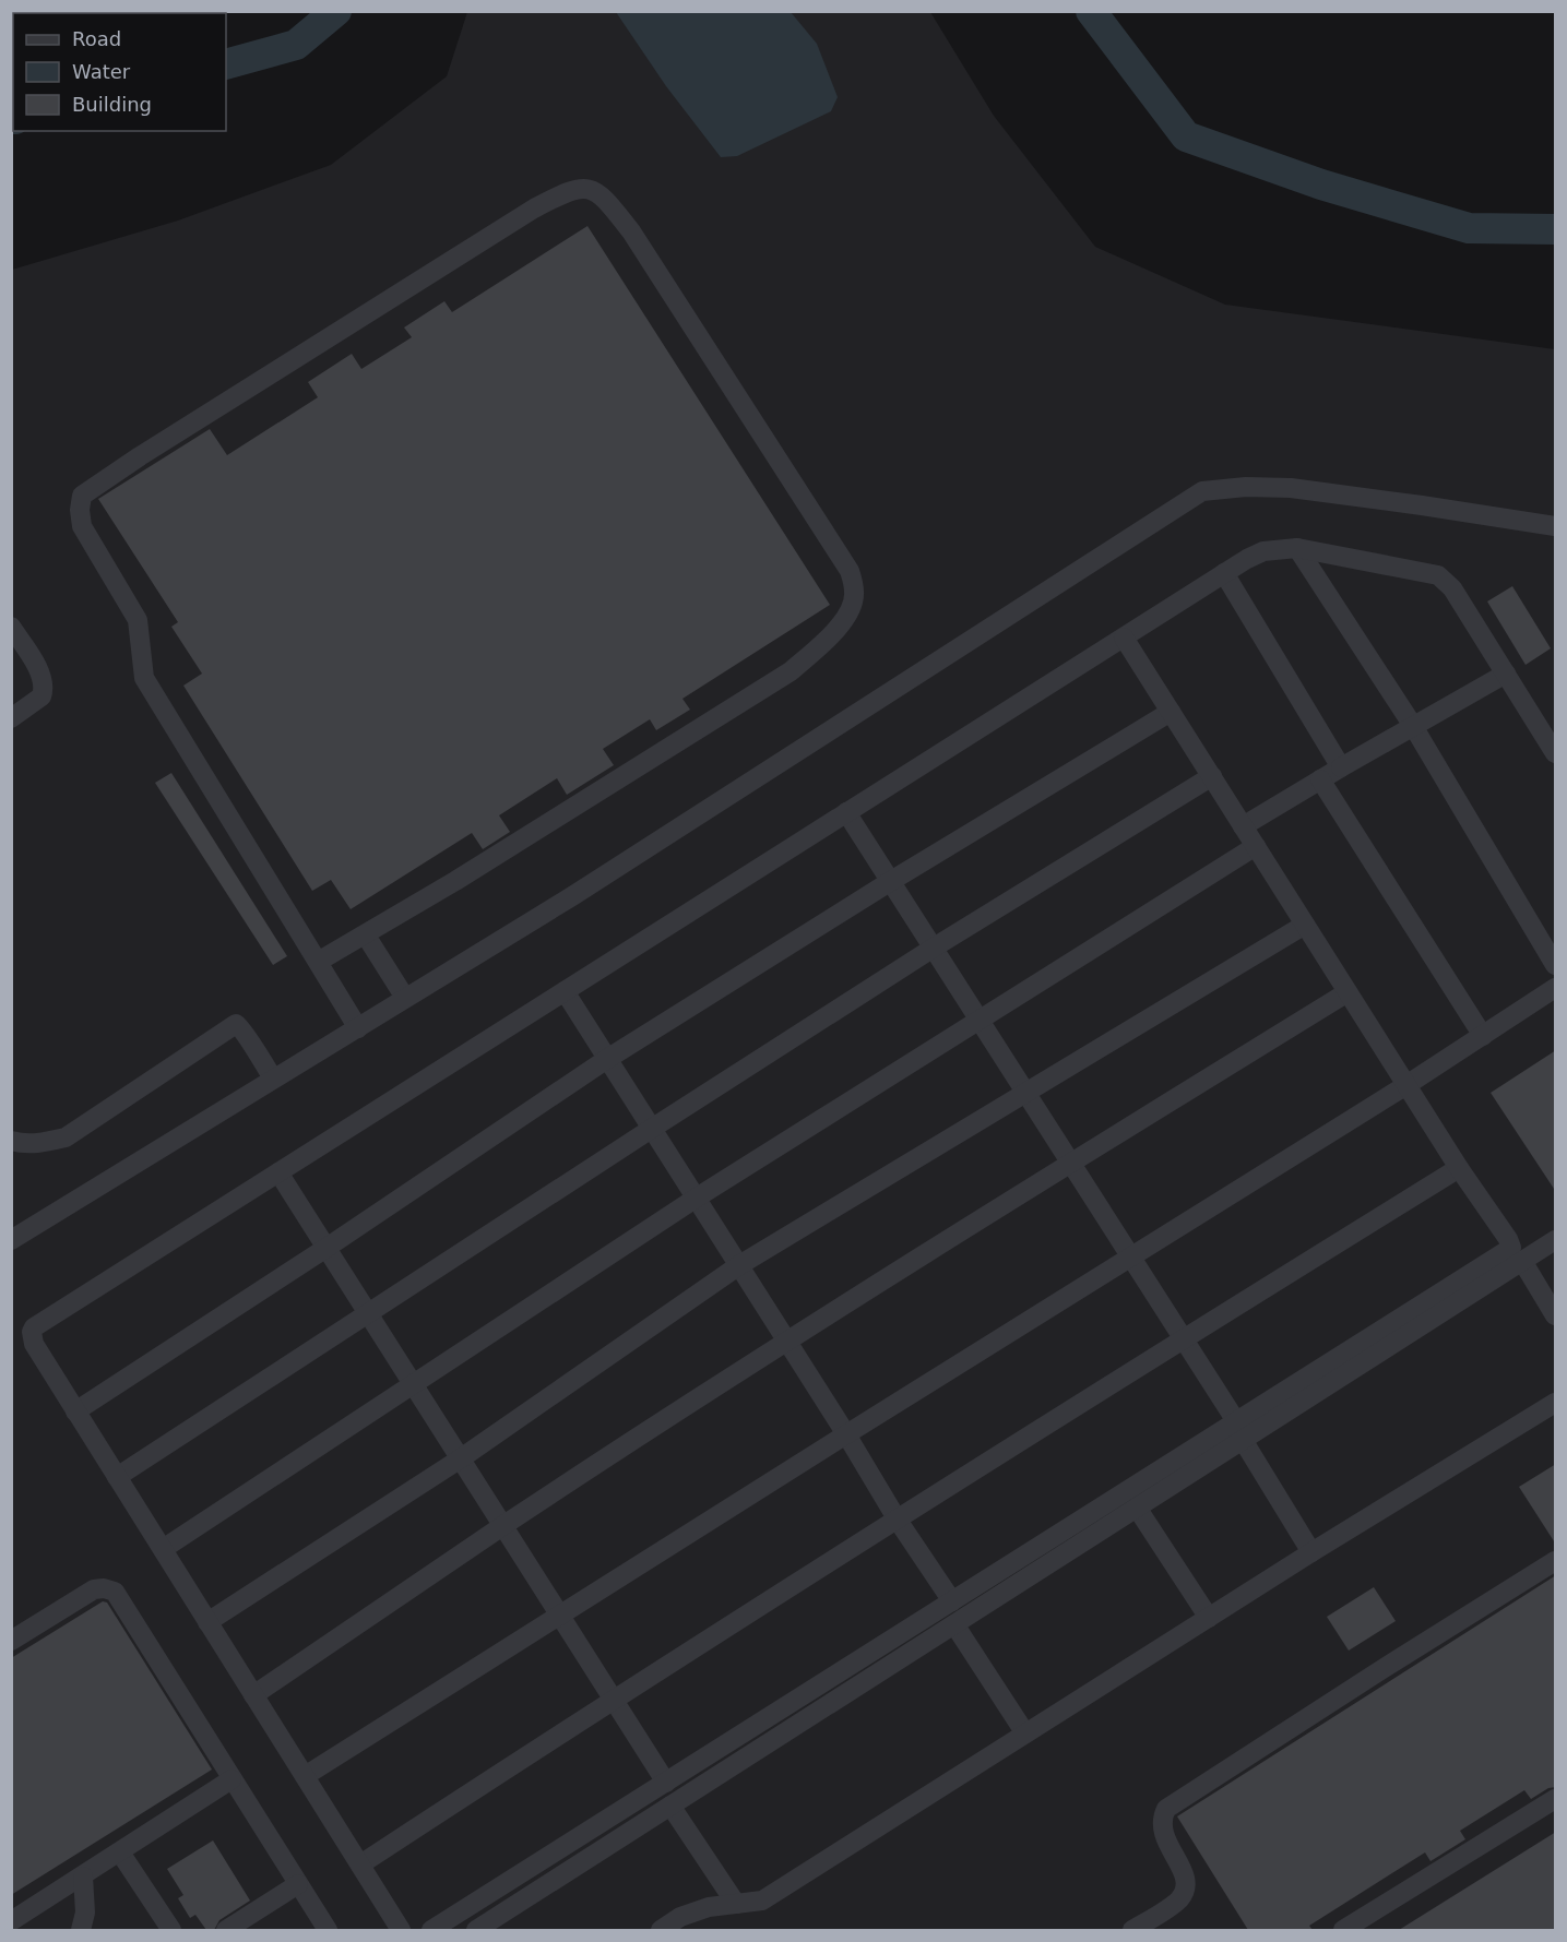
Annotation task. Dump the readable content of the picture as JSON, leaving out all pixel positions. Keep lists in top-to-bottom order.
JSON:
{
  "legend": ["Road", "Water", "Building"]
}
